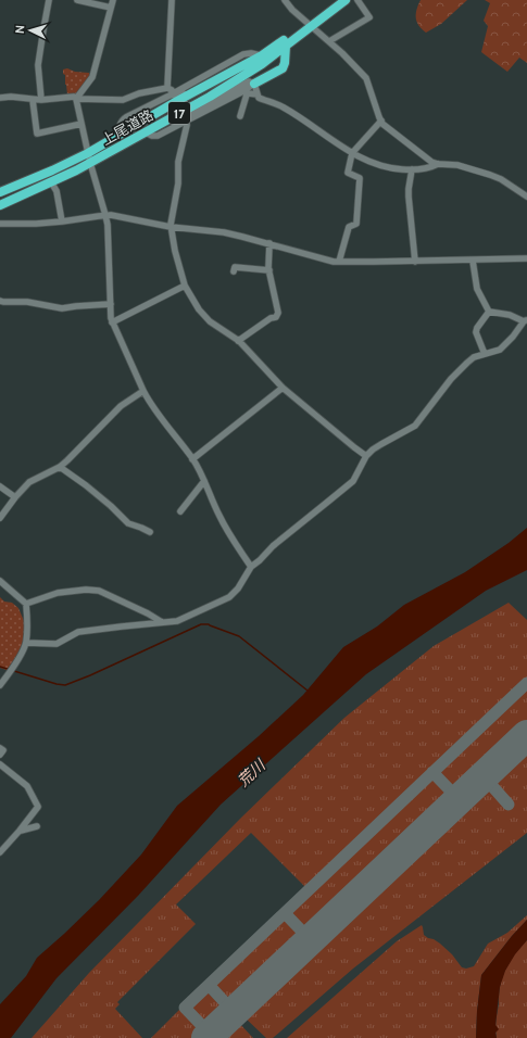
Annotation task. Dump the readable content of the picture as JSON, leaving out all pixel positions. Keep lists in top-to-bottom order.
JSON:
{
  "streets": {
    "highway": ["17", "上尾道路"]
  },
  "water": ["荒川"],
  "north": "left"
}
